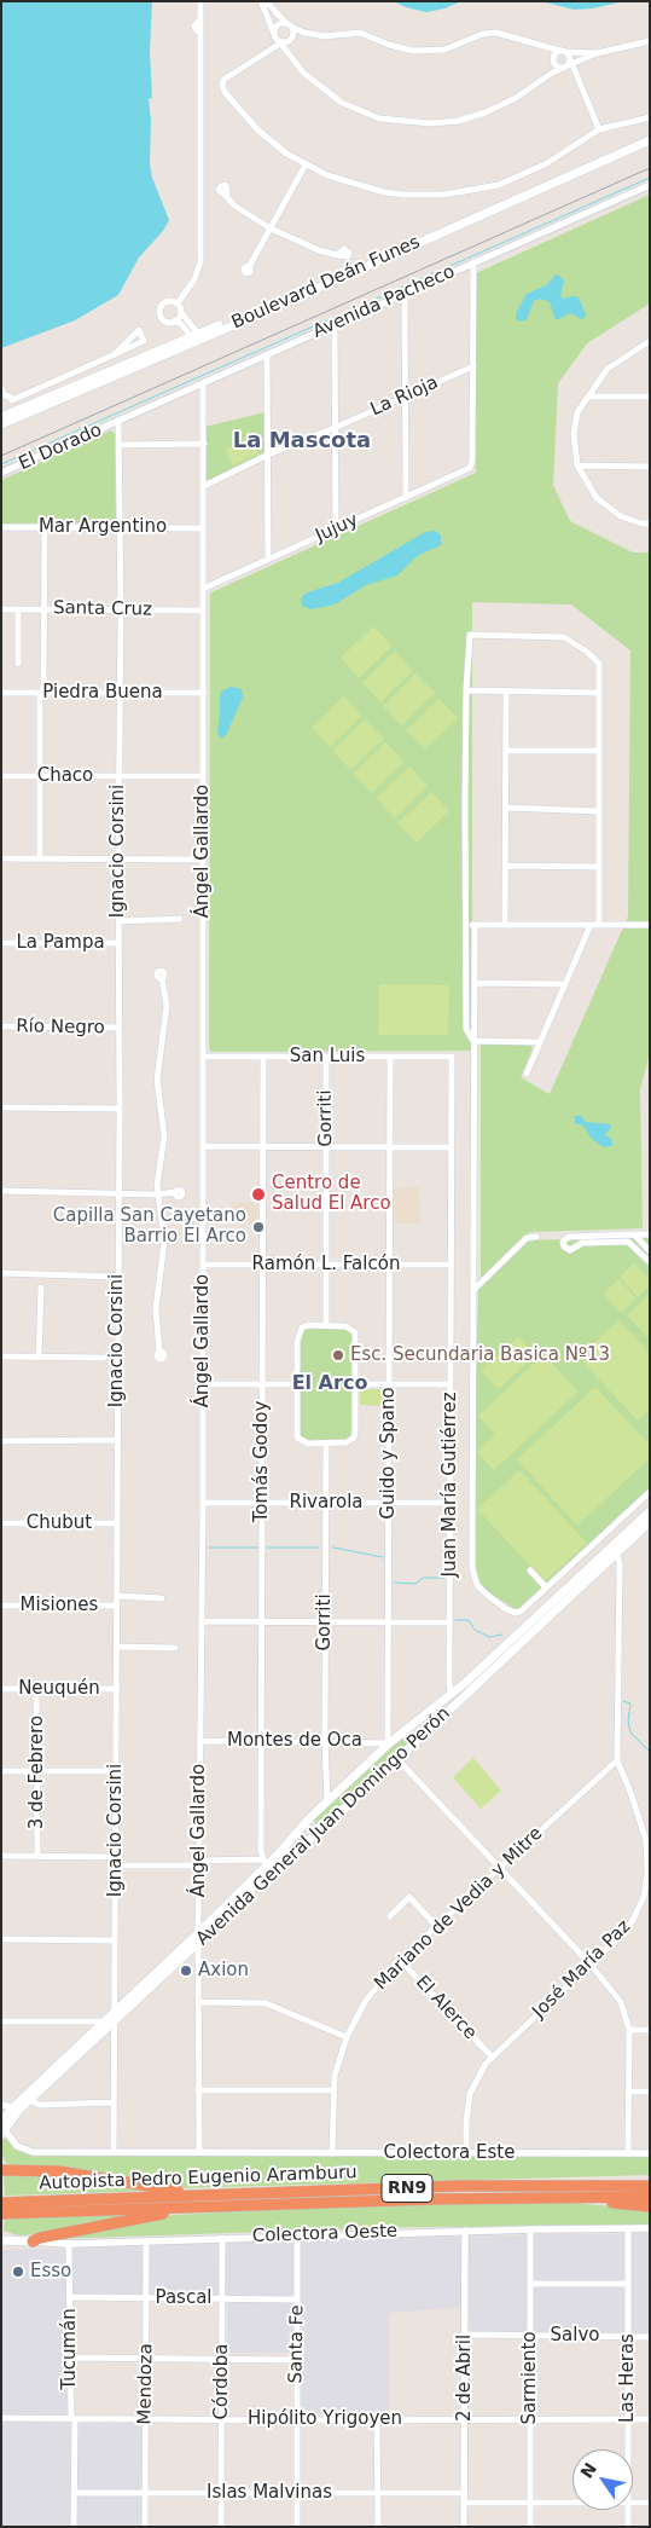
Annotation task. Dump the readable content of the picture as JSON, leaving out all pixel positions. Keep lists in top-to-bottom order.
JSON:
{
  "streets": {
    "highway": ["Autopista Pedro Eugenio Aramburu", "RN9"],
    "main road": ["Boulevard Deán Funes", "Avenida General Juan Domingo Perón", "Colectora Oeste"],
    "street": [
      "Avenida Pacheco",
      "La Rioja",
      "El Dorado",
      "Mar Argentino",
      "Jujuy",
      "Santa Cruz",
      "Piedra Buena",
      "Chaco",
      "Ignacio Corsini",
      "Ángel Gallardo",
      "La Pampa",
      "Río Negro",
      "San Luis",
      "Gorriti",
      "Ramón L. Falcón",
      "Guido y Spano",
      "Tomás Godoy",
      "Juan María Gutiérrez",
      "Rivarola",
      "Chubut",
      "Misiones",
      "Neuquén",
      "Montes de Oca",
      "3 de Febrero",
      "Mariano de Vedia y Mitre",
      "José María Paz",
      "El Alerce",
      "Colectora Este",
      "Pascal",
      "Salvo",
      "Santa Fe",
      "Tucumán",
      "2 de Abril",
      "Sarmiento",
      "Las Heras",
      "Córdoba",
      "Mendoza",
      "Hipólito Yrigoyen",
      "Islas Malvinas"
    ]
  },
  "crossings": [
    ["Avenida Pacheco", "El Dorado"],
    ["Avenida Pacheco", "Ignacio Corsini"],
    ["Avenida Pacheco", "Ángel Gallardo"],
    ["La Rioja", "Jujuy"],
    ["La Rioja", "Ángel Gallardo"],
    ["El Dorado", "Ignacio Corsini"],
    ["Mar Argentino", "Ignacio Corsini"],
    ["Mar Argentino", "Ángel Gallardo"],
    ["Jujuy", "Ángel Gallardo"],
    ["Santa Cruz", "Ignacio Corsini"],
    ["Santa Cruz", "Ángel Gallardo"],
    ["Piedra Buena", "Ignacio Corsini"],
    ["Piedra Buena", "Ángel Gallardo"],
    ["Chaco", "Ignacio Corsini"],
    ["Chaco", "Ángel Gallardo"],
    ["Ignacio Corsini", "La Pampa"],
    ["Ignacio Corsini", "Río Negro"],
    ["Ignacio Corsini", "Chubut"],
    ["Ignacio Corsini", "Misiones"],
    ["Ignacio Corsini", "Neuquén"],
    ["Ignacio Corsini", "Avenida General Juan Domingo Perón"],
    ["Ignacio Corsini", "Colectora Este"],
    ["Ángel Gallardo", "San Luis"],
    ["Ángel Gallardo", "Ramón L. Falcón"],
    ["Ángel Gallardo", "Rivarola"],
    ["Ángel Gallardo", "Montes de Oca"],
    ["Ángel Gallardo", "Avenida General Juan Domingo Perón"],
    ["Ángel Gallardo", "Colectora Este"],
    ["San Luis", "Gorriti"],
    ["San Luis", "Guido y Spano"],
    ["San Luis", "Tomás Godoy"],
    ["San Luis", "Juan María Gutiérrez"],
    ["Gorriti", "Ramón L. Falcón"],
    ["Gorriti", "Rivarola"],
    ["Gorriti", "Montes de Oca"],
    ["Gorriti", "Avenida General Juan Domingo Perón"],
    ["Ramón L. Falcón", "Guido y Spano"],
    ["Ramón L. Falcón", "Tomás Godoy"],
    ["Ramón L. Falcón", "Juan María Gutiérrez"],
    ["Guido y Spano", "Rivarola"],
    ["Guido y Spano", "Montes de Oca"],
    ["Guido y Spano", "Avenida General Juan Domingo Perón"],
    ["Tomás Godoy", "Rivarola"],
    ["Tomás Godoy", "Montes de Oca"],
    ["Tomás Godoy", "Avenida General Juan Domingo Perón"],
    ["Juan María Gutiérrez", "Rivarola"],
    ["Juan María Gutiérrez", "Avenida General Juan Domingo Perón"],
    ["Neuquén", "3 de Febrero"],
    ["Montes de Oca", "Avenida General Juan Domingo Perón"],
    ["Avenida General Juan Domingo Perón", "José María Paz"],
    ["Avenida General Juan Domingo Perón", "Colectora Este"],
    ["Mariano de Vedia y Mitre", "José María Paz"],
    ["Mariano de Vedia y Mitre", "El Alerce"],
    ["Mariano de Vedia y Mitre", "Colectora Este"],
    ["José María Paz", "El Alerce"],
    ["José María Paz", "Colectora Este"],
    ["Colectora Oeste", "Santa Fe"],
    ["Colectora Oeste", "Tucumán"],
    ["Colectora Oeste", "2 de Abril"],
    ["Colectora Oeste", "Sarmiento"],
    ["Colectora Oeste", "Las Heras"],
    ["Colectora Oeste", "Córdoba"],
    ["Colectora Oeste", "Mendoza"],
    ["Pascal", "Santa Fe"],
    ["Pascal", "Tucumán"],
    ["Pascal", "Córdoba"],
    ["Pascal", "Mendoza"],
    ["Salvo", "2 de Abril"],
    ["Salvo", "Sarmiento"],
    ["Salvo", "Las Heras"],
    ["Santa Fe", "Hipólito Yrigoyen"],
    ["Santa Fe", "Islas Malvinas"],
    ["Tucumán", "Hipólito Yrigoyen"],
    ["Tucumán", "Islas Malvinas"],
    ["2 de Abril", "Hipólito Yrigoyen"],
    ["2 de Abril", "Islas Malvinas"],
    ["Sarmiento", "Hipólito Yrigoyen"],
    ["Las Heras", "Hipólito Yrigoyen"],
    ["Córdoba", "Hipólito Yrigoyen"],
    ["Córdoba", "Islas Malvinas"],
    ["Mendoza", "Hipólito Yrigoyen"],
    ["Mendoza", "Islas Malvinas"]
  ],
  "districts": ["La Mascota", "El Arco"],
  "places": [
    "Centro de Salud El Arco",
    "Capilla San Cayetano Barrio El Arco",
    "Esc. Secundaria Basica Nº13",
    "Axion",
    "Esso"
  ],
  "north": "top left"
}
